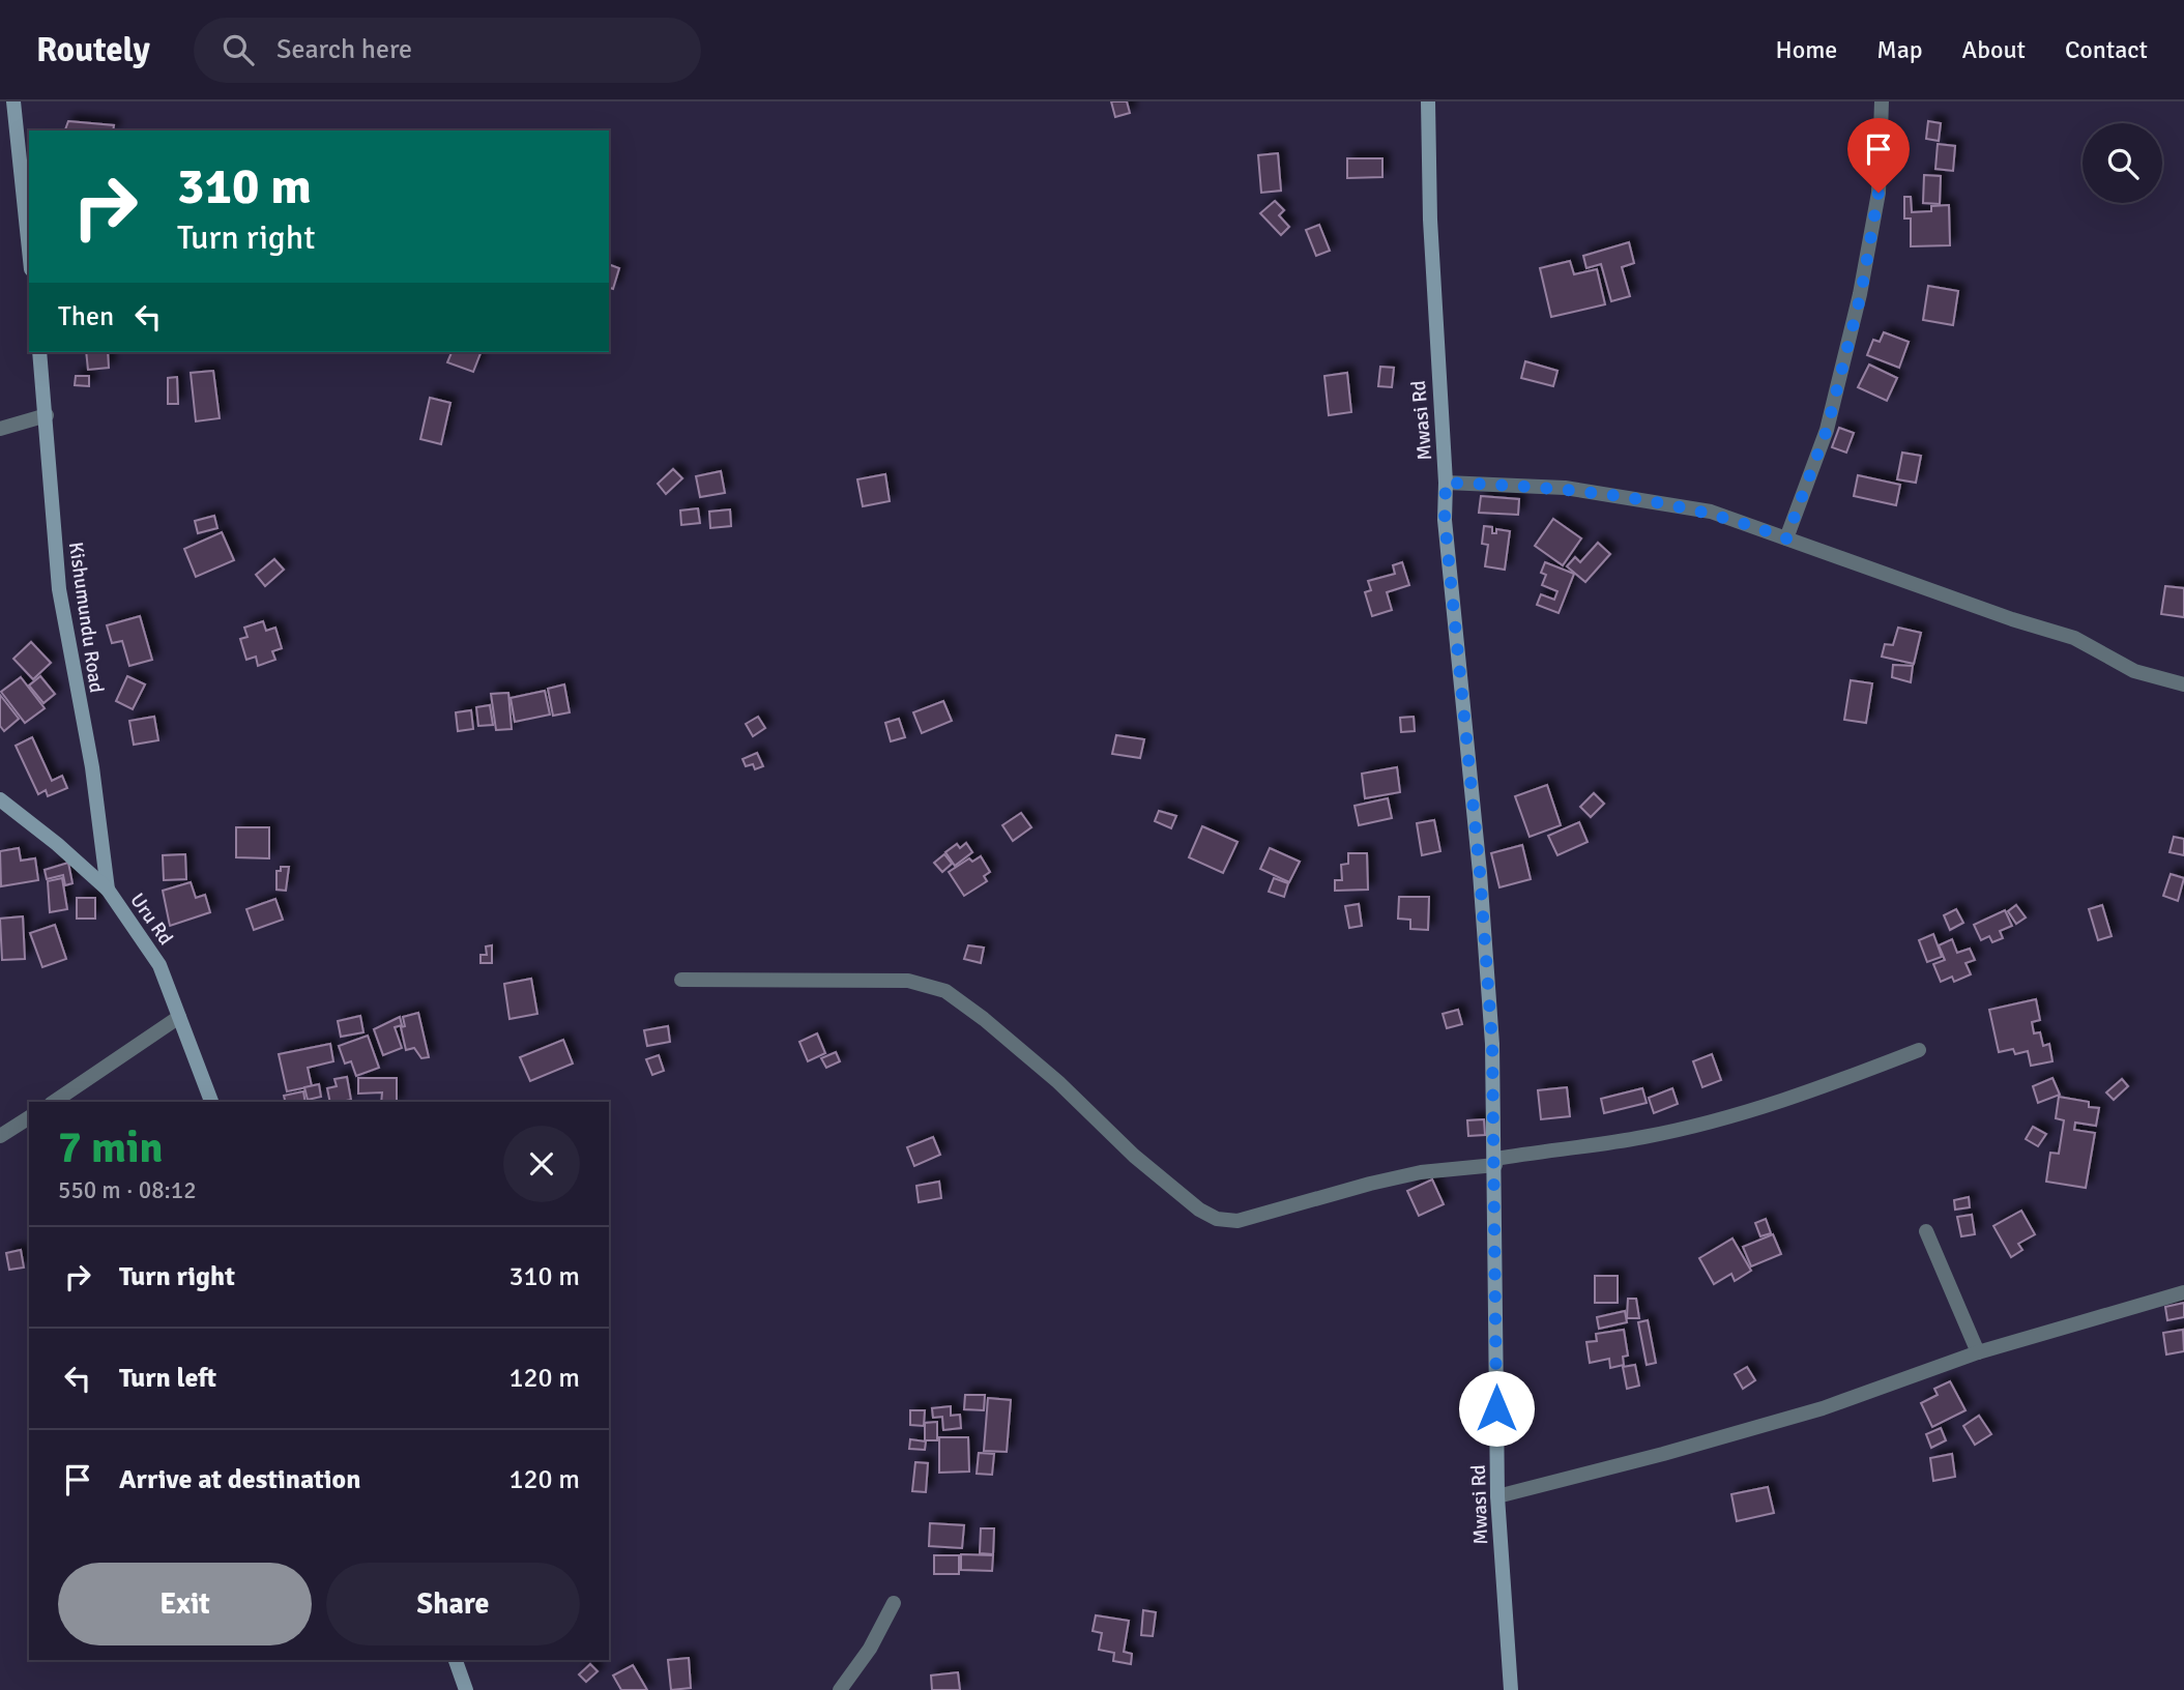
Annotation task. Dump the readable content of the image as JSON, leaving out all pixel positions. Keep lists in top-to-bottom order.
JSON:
{
  "streets": {
    "street": ["Mwasi Rd", "Kishumundu Road", "Uru Rd"]
  },
  "crossings": [
    ["Kishumundu Road", "Uru Rd"]
  ],
  "page": {
    "header": "Routely",
    "search": "Search here",
    "nav": [
      "Home",
      "Map",
      "About",
      "Contact"
    ],
    "turn": ["310 m", "Turn right"],
    "then": "Then",
    "heading": ["7 min", "550 m · 08:12"],
    "list": [
      {
        "name": "Turn right",
        "value": "310 m"
      },
      {
        "name": "Turn left",
        "value": "120 m"
      },
      {
        "name": "Arrive at destination",
        "value": "120 m"
      }
    ],
    "buttons": ["Exit", "Share"]
  }
}
